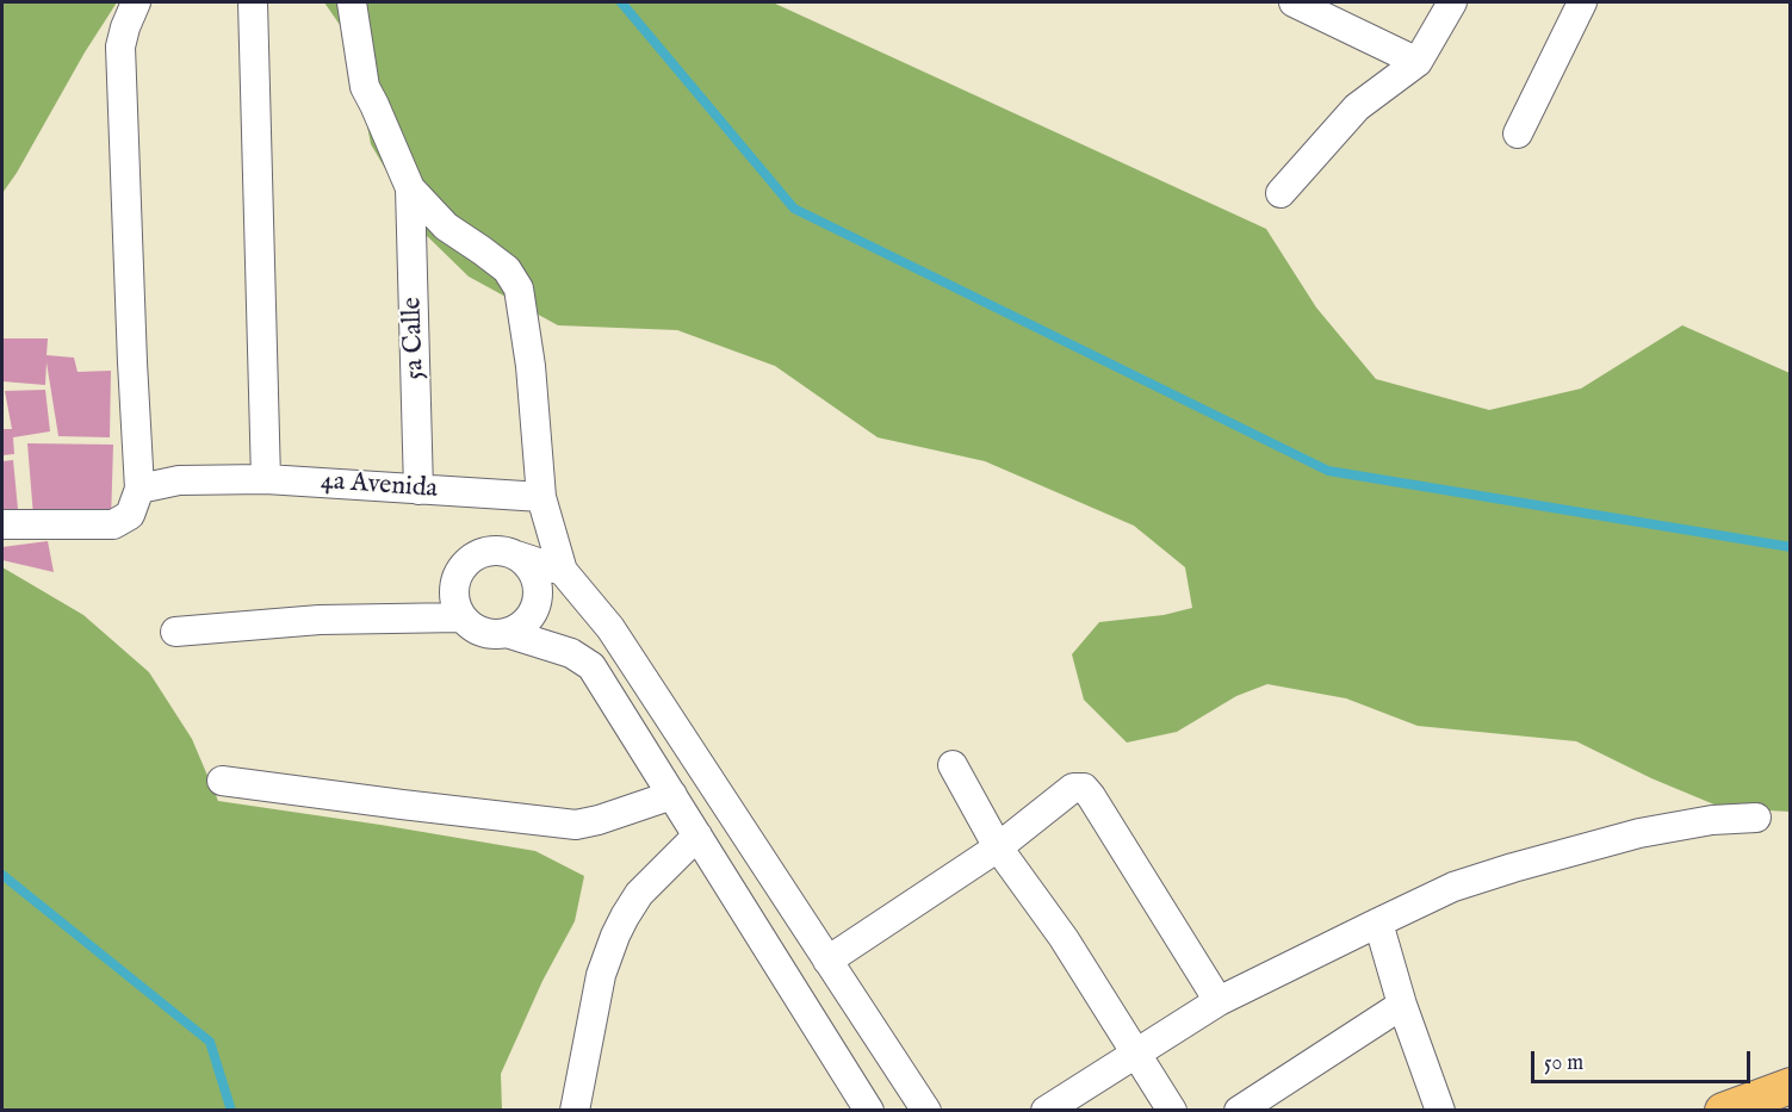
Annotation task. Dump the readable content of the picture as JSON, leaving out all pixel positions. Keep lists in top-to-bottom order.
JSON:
{
  "streets": {
    "street": ["5a Calle", "4a Avenida"]
  },
  "crossings": [
    ["5a Calle", "4a Avenida"]
  ],
  "scale_bar": "50 m"
}
